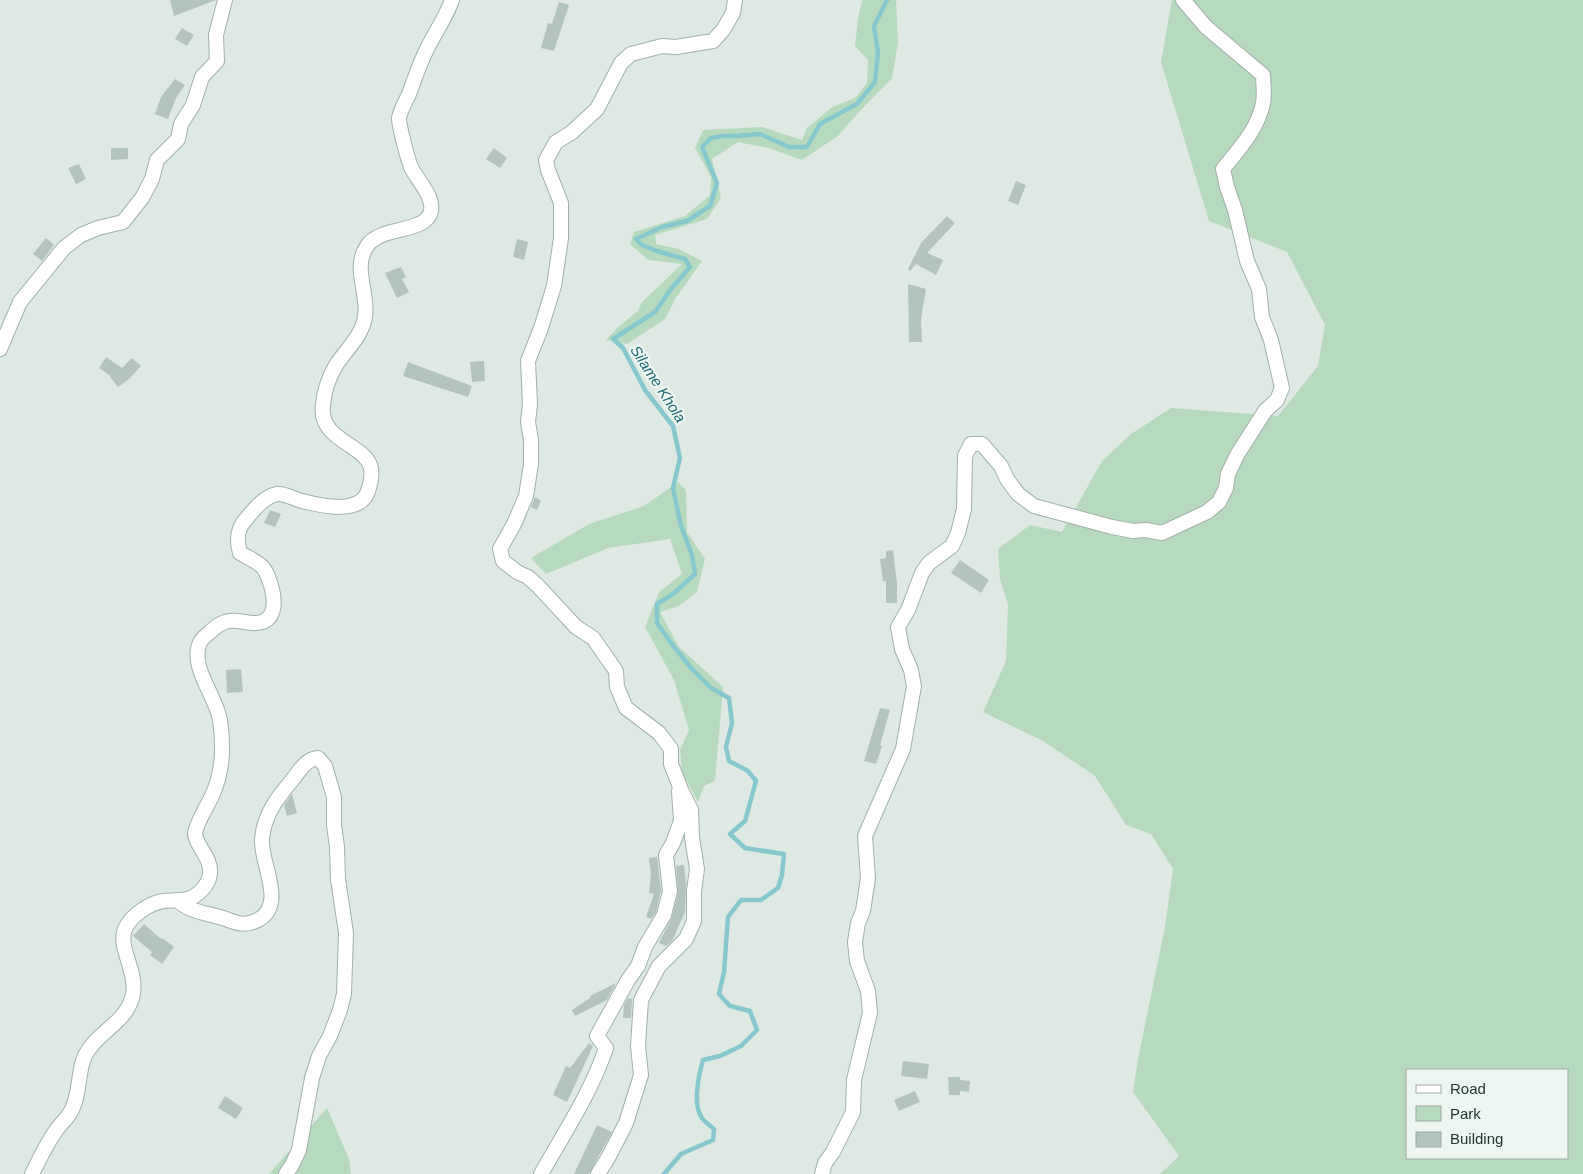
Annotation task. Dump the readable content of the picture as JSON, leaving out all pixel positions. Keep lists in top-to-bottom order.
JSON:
{
  "water": ["Silame Khola"],
  "legend": ["Road", "Park", "Building"]
}
